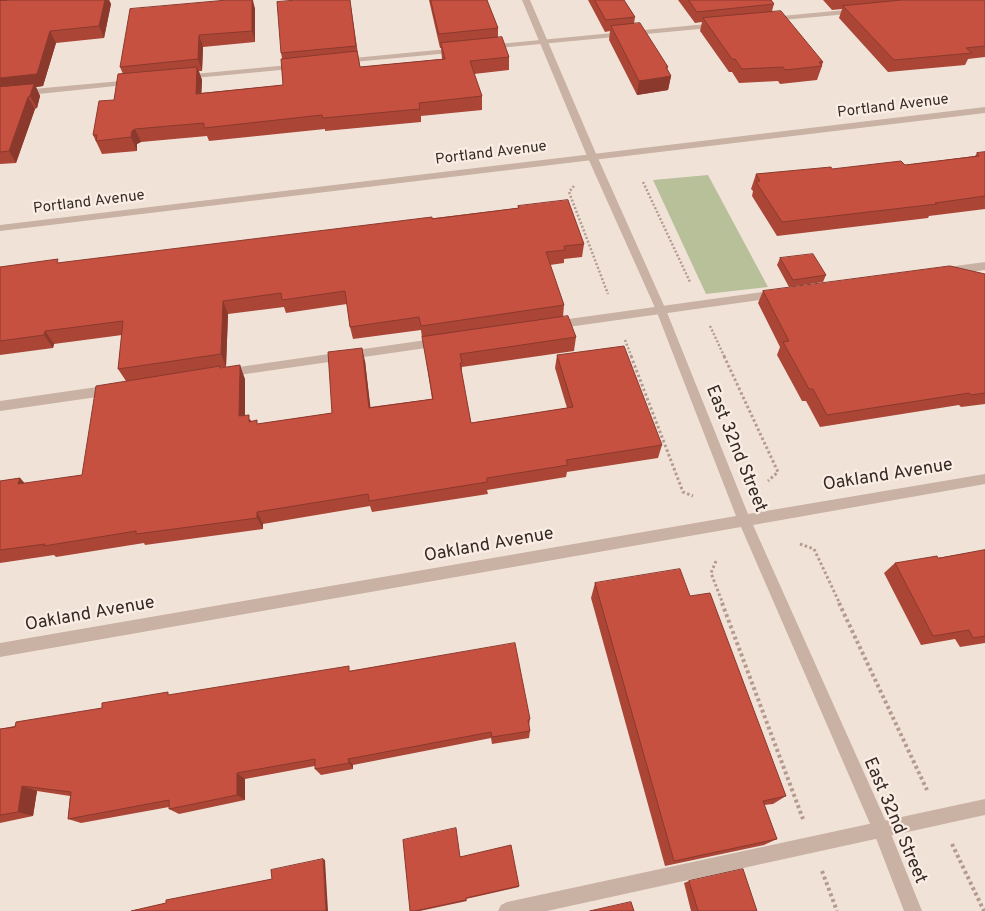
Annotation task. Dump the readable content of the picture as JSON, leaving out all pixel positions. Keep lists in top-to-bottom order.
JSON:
{
  "streets": {
    "street": ["Portland Avenue", "East 32nd Street", "Oakland Avenue"]
  },
  "crossings": [
    ["Portland Avenue", "East 32nd Street"],
    ["East 32nd Street", "Oakland Avenue"]
  ]
}
